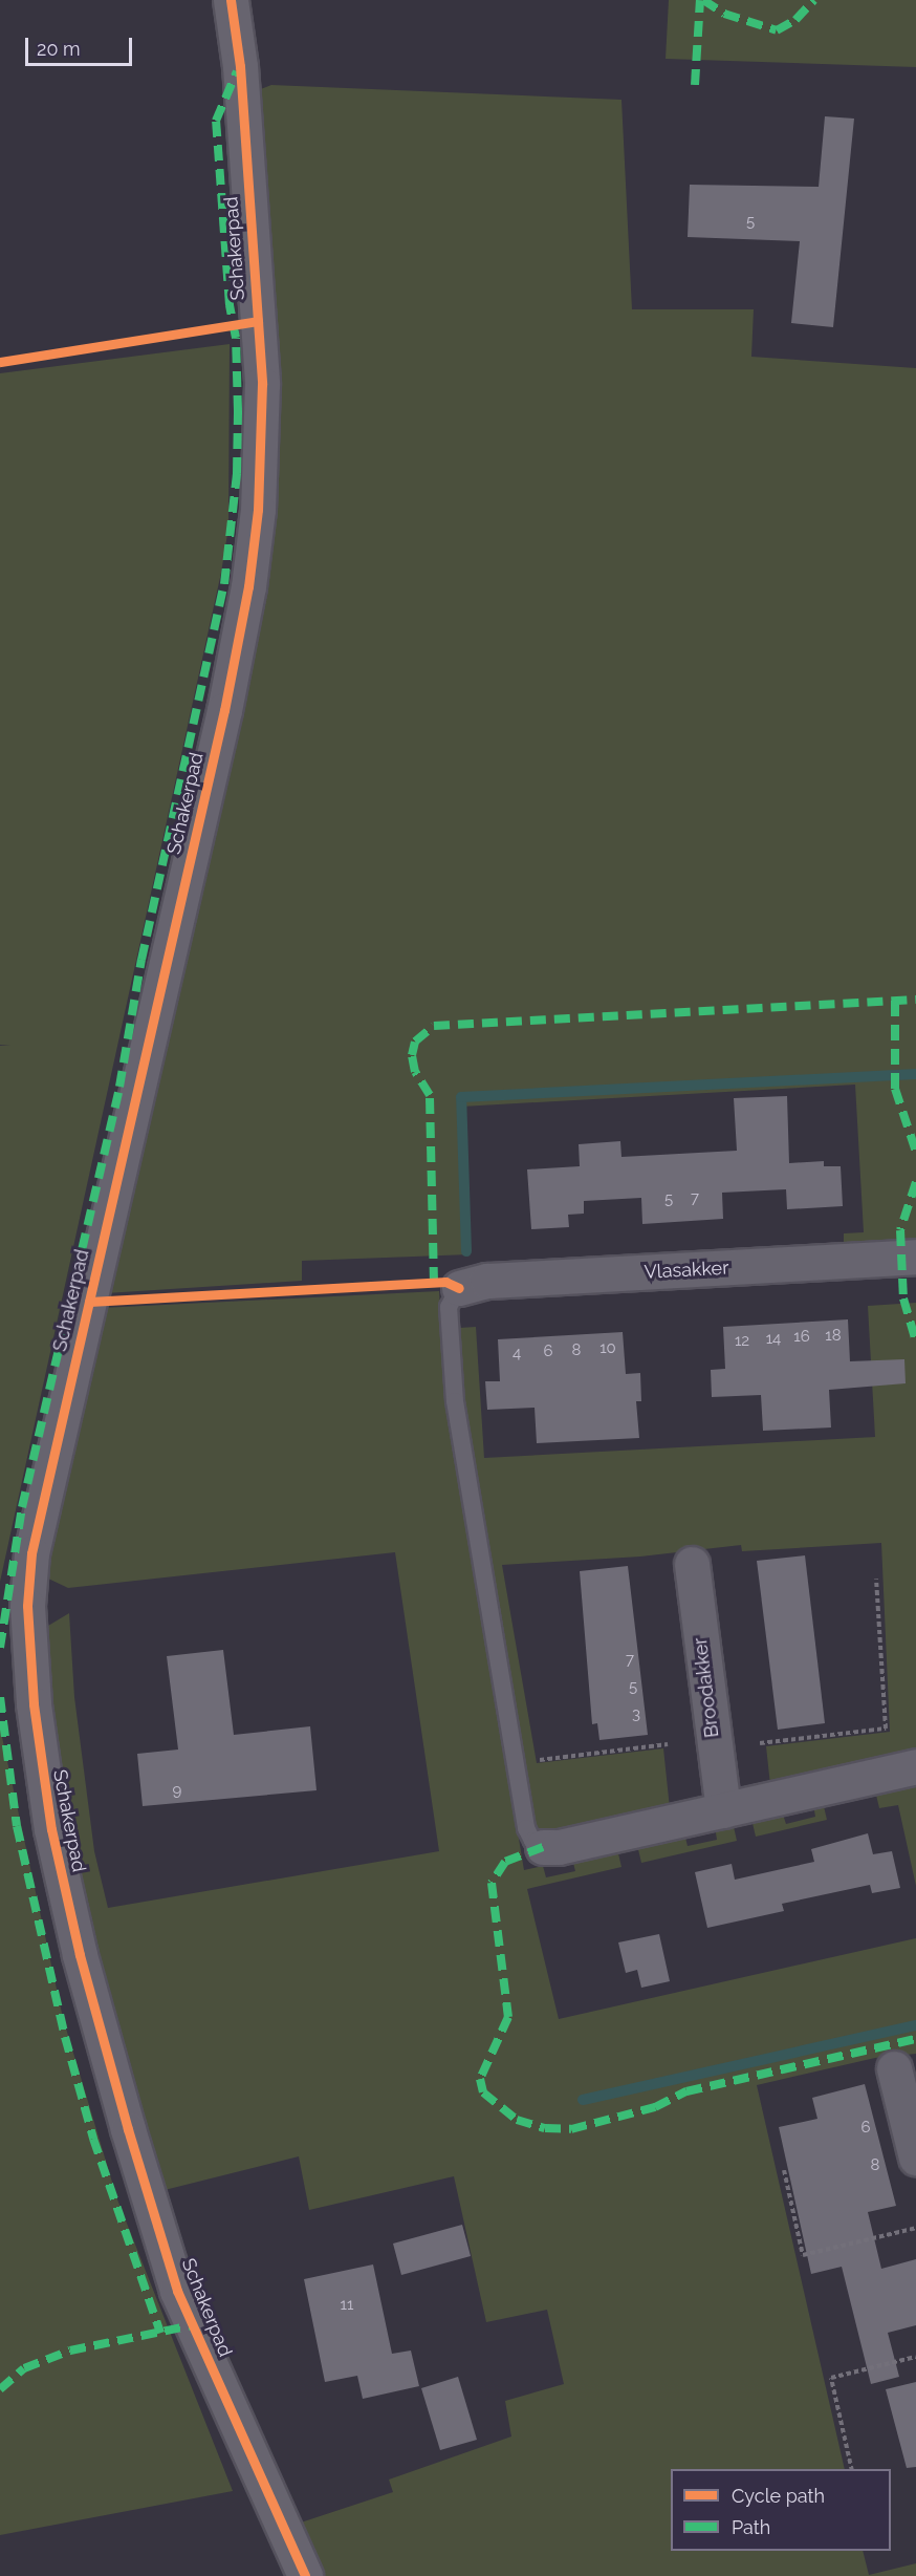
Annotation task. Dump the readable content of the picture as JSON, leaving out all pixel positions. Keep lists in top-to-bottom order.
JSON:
{
  "streets": {
    "street": ["Schakerpad", "Vlasakker", "Broodakker"]
  },
  "house_numbers": [
    "5",
    "7",
    "5",
    "18",
    "16",
    "14",
    "12",
    "10",
    "8",
    "6",
    "4",
    "7",
    "5",
    "3",
    "9",
    "6",
    "8",
    "11"
  ],
  "legend": ["Cycle path", "Path"],
  "scale_bar": "20 m"
}
